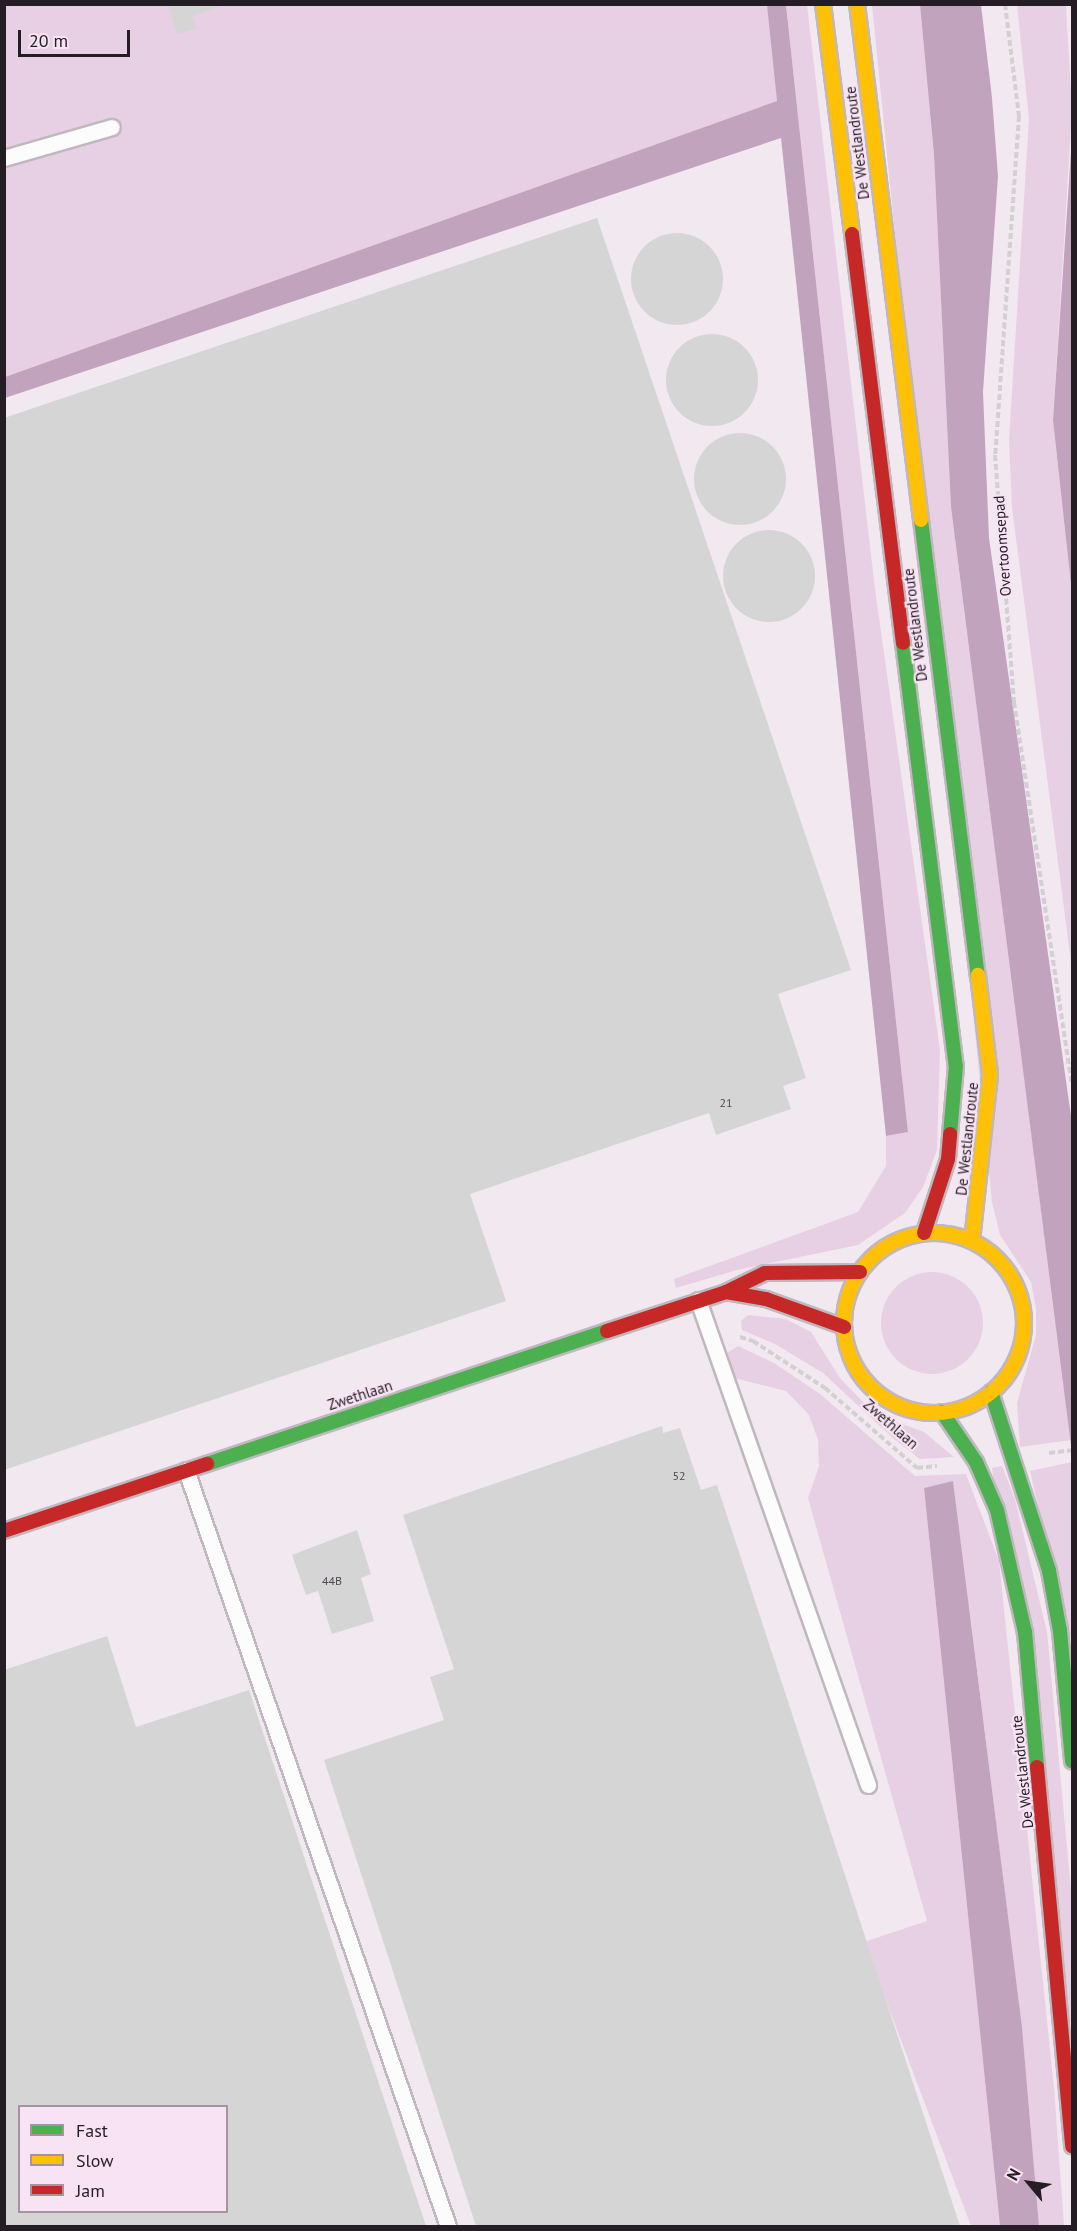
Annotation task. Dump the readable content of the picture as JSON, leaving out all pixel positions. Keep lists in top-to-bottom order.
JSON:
{
  "streets": {
    "main road": ["De Westlandroute", "Zwethlaan"],
    "path": ["Overtoomsepad"]
  },
  "crossings": [
    ["De Westlandroute", "Zwethlaan"]
  ],
  "house_numbers": ["21", "52", "44B"],
  "legend": ["Fast", "Slow", "Jam"],
  "scale_bar": "20 m",
  "north": "top left"
}
